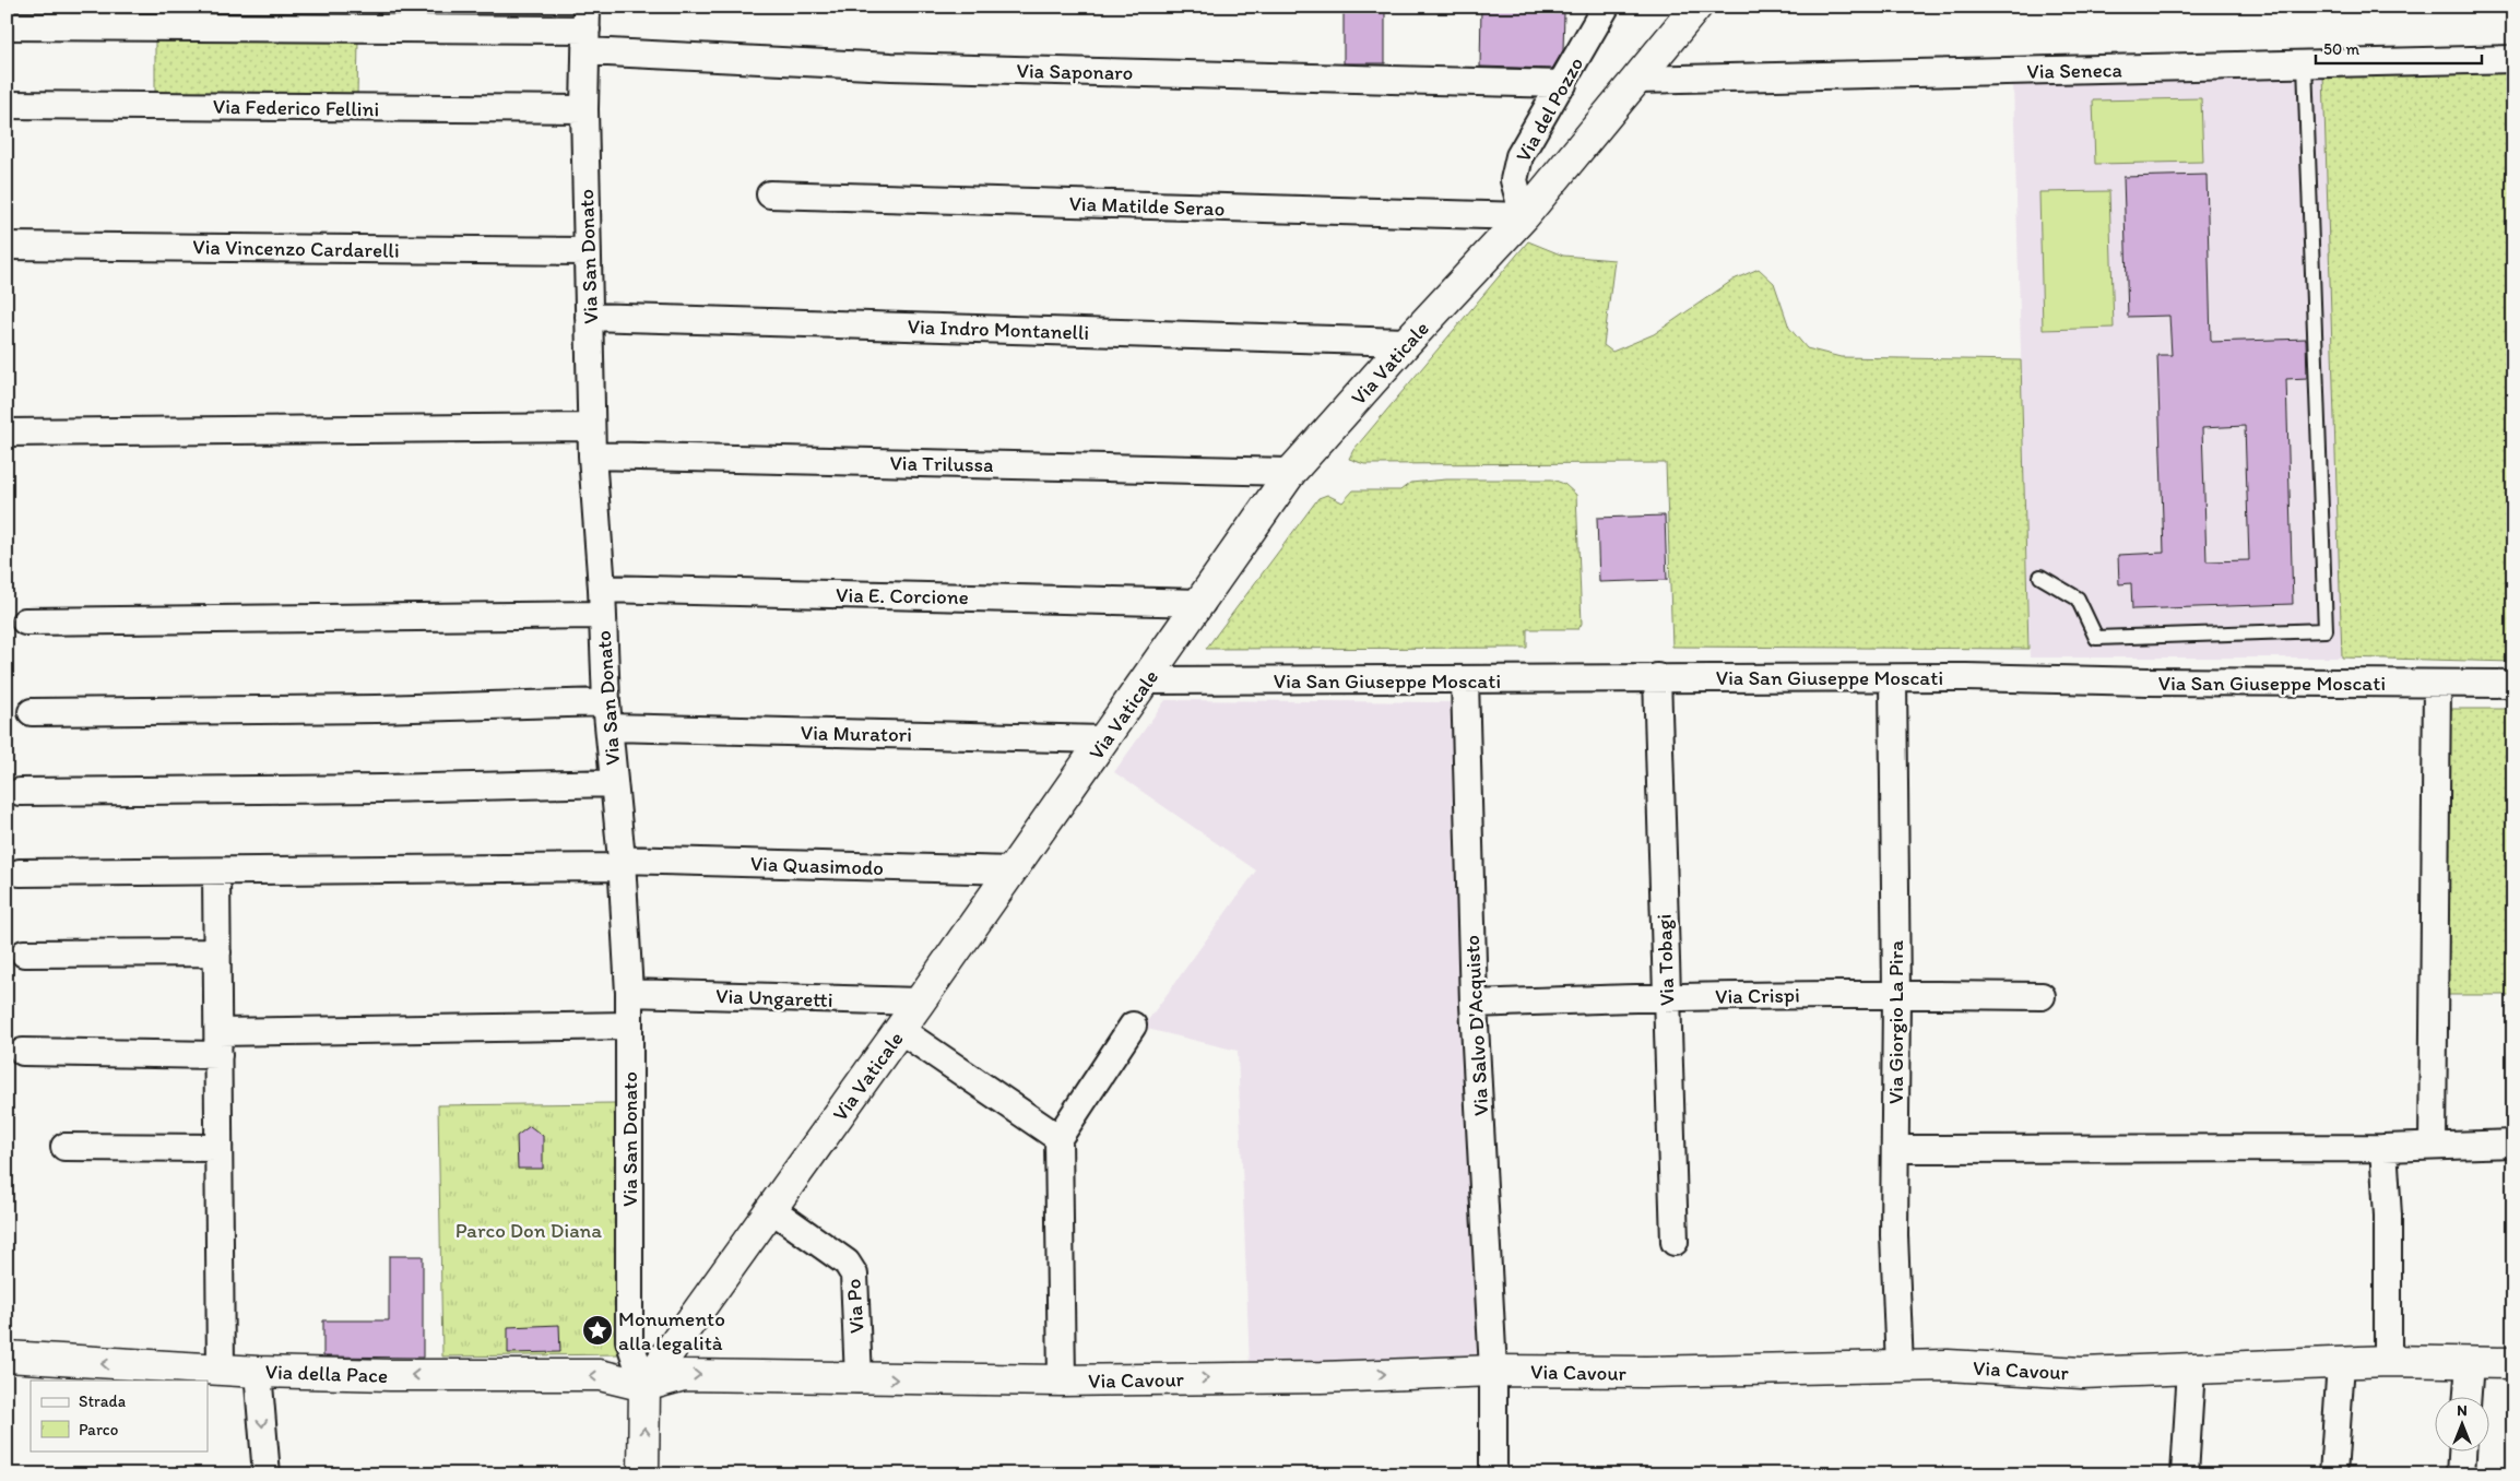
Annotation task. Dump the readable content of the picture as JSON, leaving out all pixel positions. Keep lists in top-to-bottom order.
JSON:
{
  "streets": {
    "street": [
      "Via Seneca",
      "Via Saponaro",
      "Via Federico Fellini",
      "Via del Pozzo",
      "Via Matilde Serao",
      "Via Vincenzo Cardarelli",
      "Via San Donato",
      "Via Indro Montanelli",
      "Via Vaticale",
      "Via Trilussa",
      "Via E. Corcione",
      "Via San Giuseppe Moscati",
      "Via Muratori",
      "Via Quasimodo",
      "Via Tobagi",
      "Via Crispi",
      "Via Ungaretti",
      "Via Giorgio La Pira",
      "Via Salvo D'Acquisto",
      "Via Po",
      "Via Cavour",
      "Via della Pace"
    ]
  },
  "crossings": [
    ["Via Seneca", "Via Vaticale"],
    ["Via Saponaro", "Via del Pozzo"],
    ["Via Saponaro", "Via San Donato"],
    ["Via Federico Fellini", "Via San Donato"],
    ["Via del Pozzo", "Via Matilde Serao"],
    ["Via del Pozzo", "Via Vaticale"],
    ["Via Matilde Serao", "Via Vaticale"],
    ["Via Vincenzo Cardarelli", "Via San Donato"],
    ["Via San Donato", "Via Indro Montanelli"],
    ["Via San Donato", "Via Vaticale"],
    ["Via San Donato", "Via Trilussa"],
    ["Via San Donato", "Via E. Corcione"],
    ["Via San Donato", "Via Muratori"],
    ["Via San Donato", "Via Quasimodo"],
    ["Via San Donato", "Via Ungaretti"],
    ["Via San Donato", "Via Cavour"],
    ["Via San Donato", "Via della Pace"],
    ["Via Indro Montanelli", "Via Vaticale"],
    ["Via Vaticale", "Via Trilussa"],
    ["Via Vaticale", "Via E. Corcione"],
    ["Via Vaticale", "Via San Giuseppe Moscati"],
    ["Via Vaticale", "Via Muratori"],
    ["Via Vaticale", "Via Quasimodo"],
    ["Via Vaticale", "Via Ungaretti"],
    ["Via Vaticale", "Via Po"],
    ["Via Vaticale", "Via Cavour"],
    ["Via Vaticale", "Via della Pace"],
    ["Via San Giuseppe Moscati", "Via Tobagi"],
    ["Via San Giuseppe Moscati", "Via Giorgio La Pira"],
    ["Via San Giuseppe Moscati", "Via Salvo D'Acquisto"],
    ["Via Tobagi", "Via Crispi"],
    ["Via Crispi", "Via Giorgio La Pira"],
    ["Via Crispi", "Via Salvo D'Acquisto"],
    ["Via Giorgio La Pira", "Via Cavour"],
    ["Via Salvo D'Acquisto", "Via Cavour"],
    ["Via Po", "Via Cavour"],
    ["Via Cavour", "Via della Pace"]
  ],
  "one_way": ["Via Cavour", "Via della Pace"],
  "parks": ["Parco Don Diana"],
  "places": {
    "place": ["Monumento alla legalità"]
  },
  "legend": ["Strada", "Parco"],
  "scale_bar": "50 m",
  "north": "top"
}
